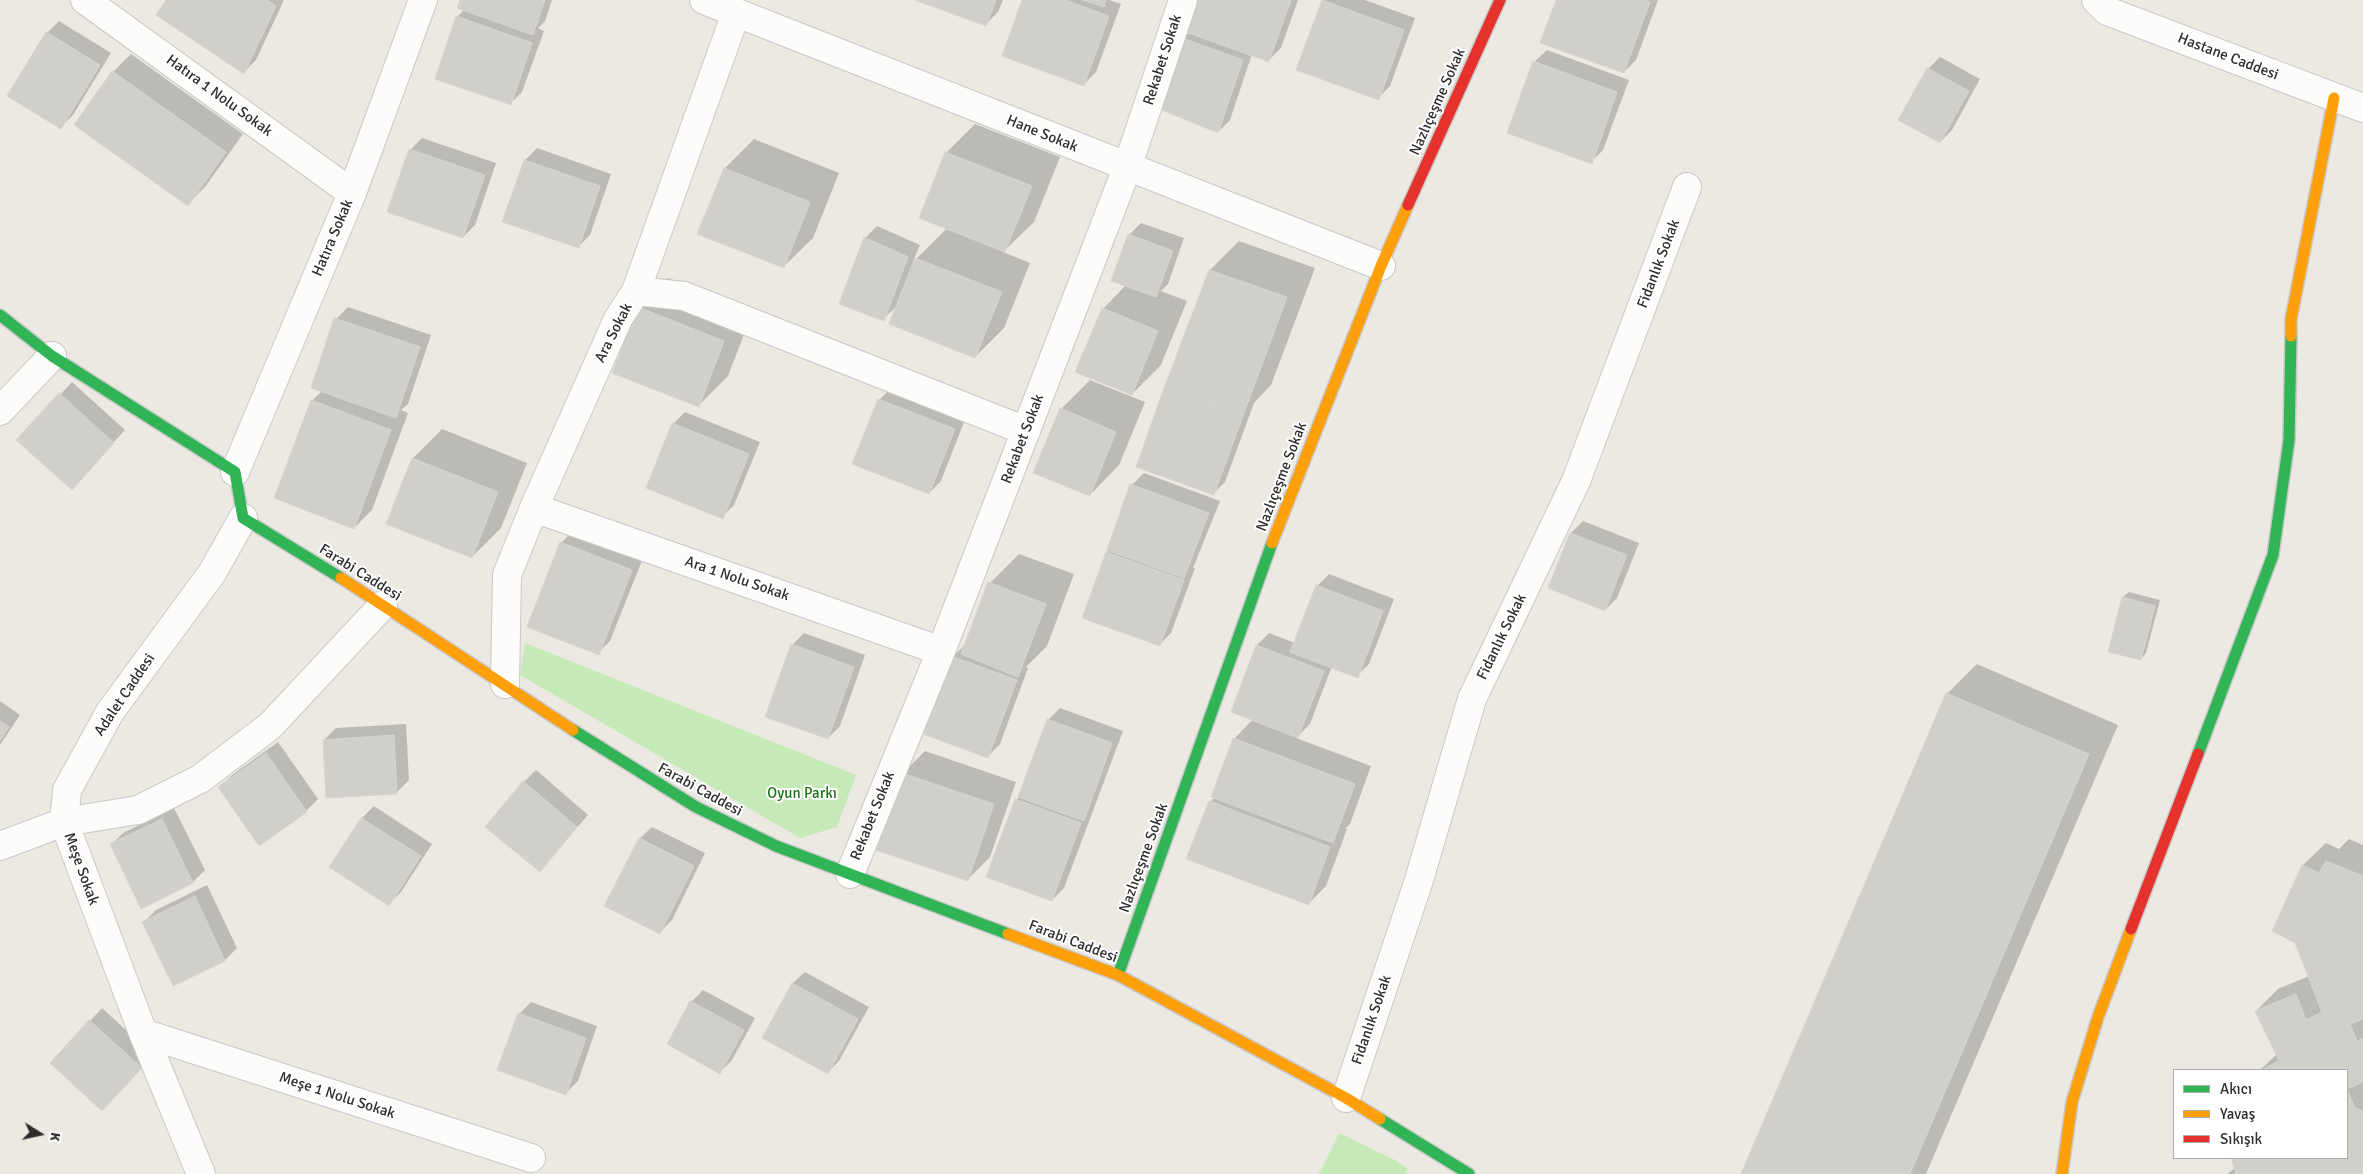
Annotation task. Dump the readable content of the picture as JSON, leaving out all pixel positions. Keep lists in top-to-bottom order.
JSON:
{
  "streets": {
    "street": [
      "Hastane Caddesi",
      "Rekabet Sokak",
      "Hatıra 1 Nolu Sokak",
      "Nazlıçeşme Sokak",
      "Hane Sokak",
      "Hatıra Sokak",
      "Fidanlık Sokak",
      "Ara Sokak",
      "Farabi Caddesi",
      "Ara 1 Nolu Sokak",
      "Adalet Caddesi",
      "Meşe Sokak",
      "Meşe 1 Nolu Sokak"
    ]
  },
  "crossings": [
    ["Rekabet Sokak", "Hane Sokak"],
    ["Rekabet Sokak", "Ara Sokak"],
    ["Rekabet Sokak", "Farabi Caddesi"],
    ["Rekabet Sokak", "Ara 1 Nolu Sokak"],
    ["Hatıra 1 Nolu Sokak", "Hatıra Sokak"],
    ["Nazlıçeşme Sokak", "Hane Sokak"],
    ["Nazlıçeşme Sokak", "Farabi Caddesi"],
    ["Fidanlık Sokak", "Farabi Caddesi"],
    ["Ara Sokak", "Farabi Caddesi"],
    ["Ara Sokak", "Ara 1 Nolu Sokak"],
    ["Farabi Caddesi", "Adalet Caddesi"],
    ["Farabi Caddesi", "Meşe Sokak"],
    ["Adalet Caddesi", "Meşe Sokak"],
    ["Meşe Sokak", "Meşe 1 Nolu Sokak"]
  ],
  "parks": ["Oyun Parkı"],
  "legend": ["Akıcı", "Yavaş", "Sıkışık"],
  "north": "right"
}
